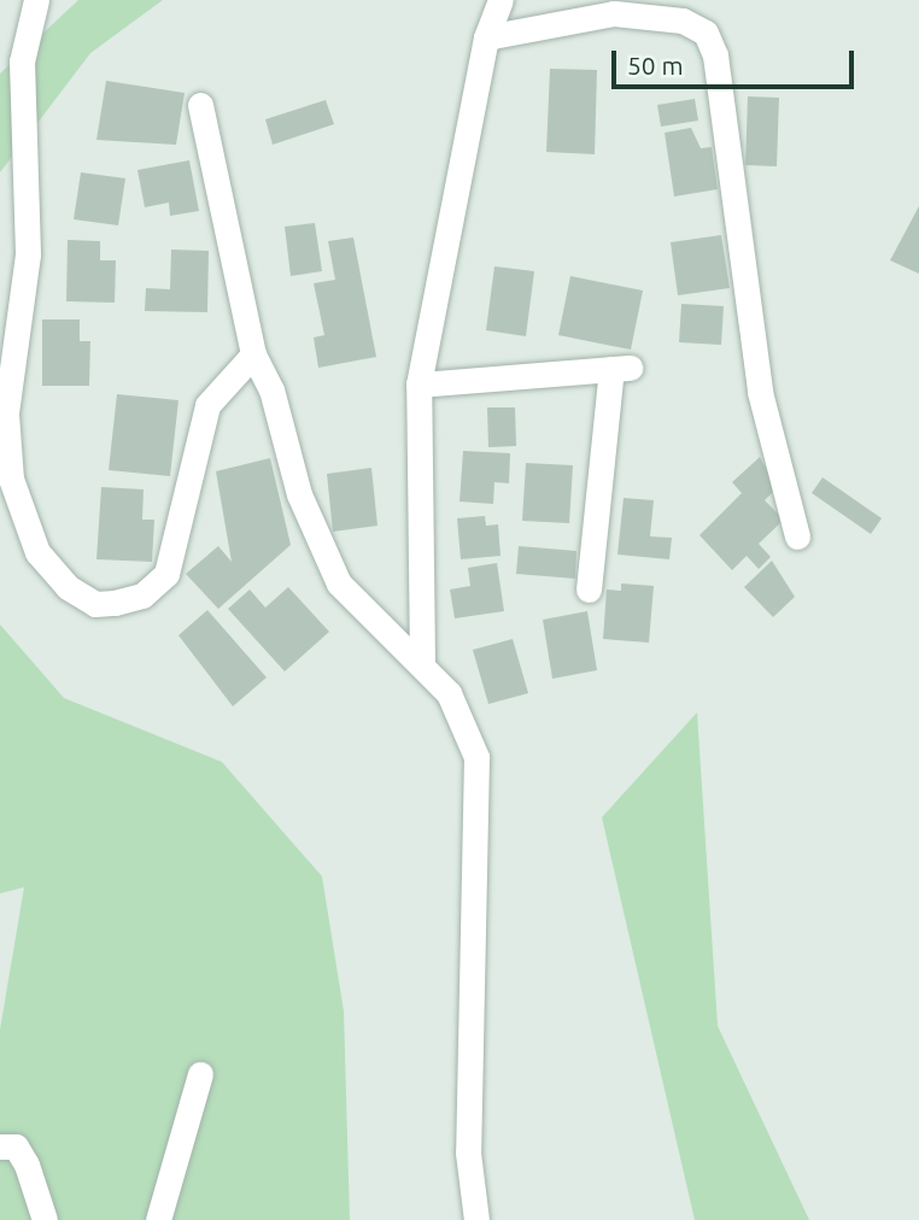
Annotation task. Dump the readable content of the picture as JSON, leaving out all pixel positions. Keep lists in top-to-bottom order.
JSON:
{
  "scale_bar": "50 m"
}
